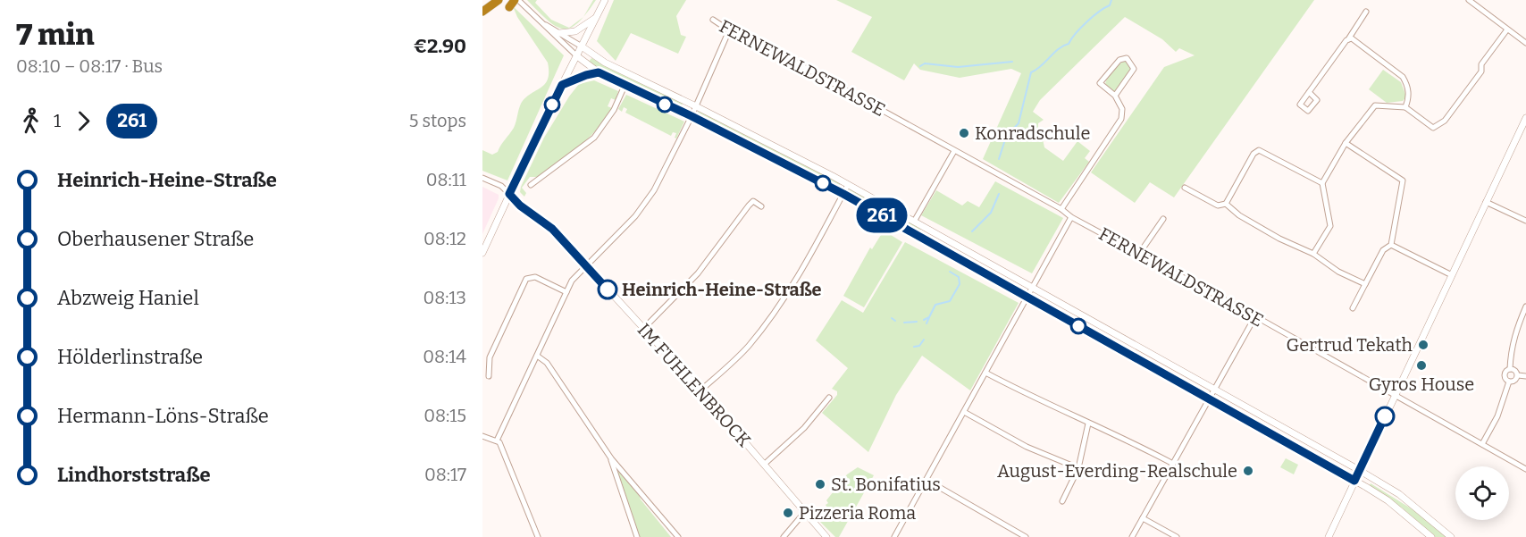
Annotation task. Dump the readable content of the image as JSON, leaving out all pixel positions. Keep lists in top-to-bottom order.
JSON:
{
  "streets": {
    "main road": ["IM FUHLENBROCK"],
    "street": ["FERNEWALDSTRASSE"]
  },
  "places": [
    "Konradschule",
    "Heinrich-Heine-Straße",
    "Gertrud Tekath",
    "Gyros House",
    "August-Everding-Realschule",
    "St. Bonifatius",
    "Pizzeria Roma"
  ],
  "lines": ["bus line 261"],
  "page": {
    "heading": ["7 min", "08:10 – 08:17 · Bus", "€2.90"],
    "on_map": "261",
    "legs": ["1", "261", "5 stops"],
    "list": [
      {
        "name": "Heinrich-Heine-Straße",
        "value": "08:11"
      },
      {
        "name": "Oberhausener Straße",
        "value": "08:12"
      },
      {
        "name": "Abzweig Haniel",
        "value": "08:13"
      },
      {
        "name": "Hölderlinstraße",
        "value": "08:14"
      },
      {
        "name": "Hermann-Löns-Straße",
        "value": "08:15"
      },
      {
        "name": "Lindhorststraße",
        "value": "08:17"
      }
    ]
  }
}
